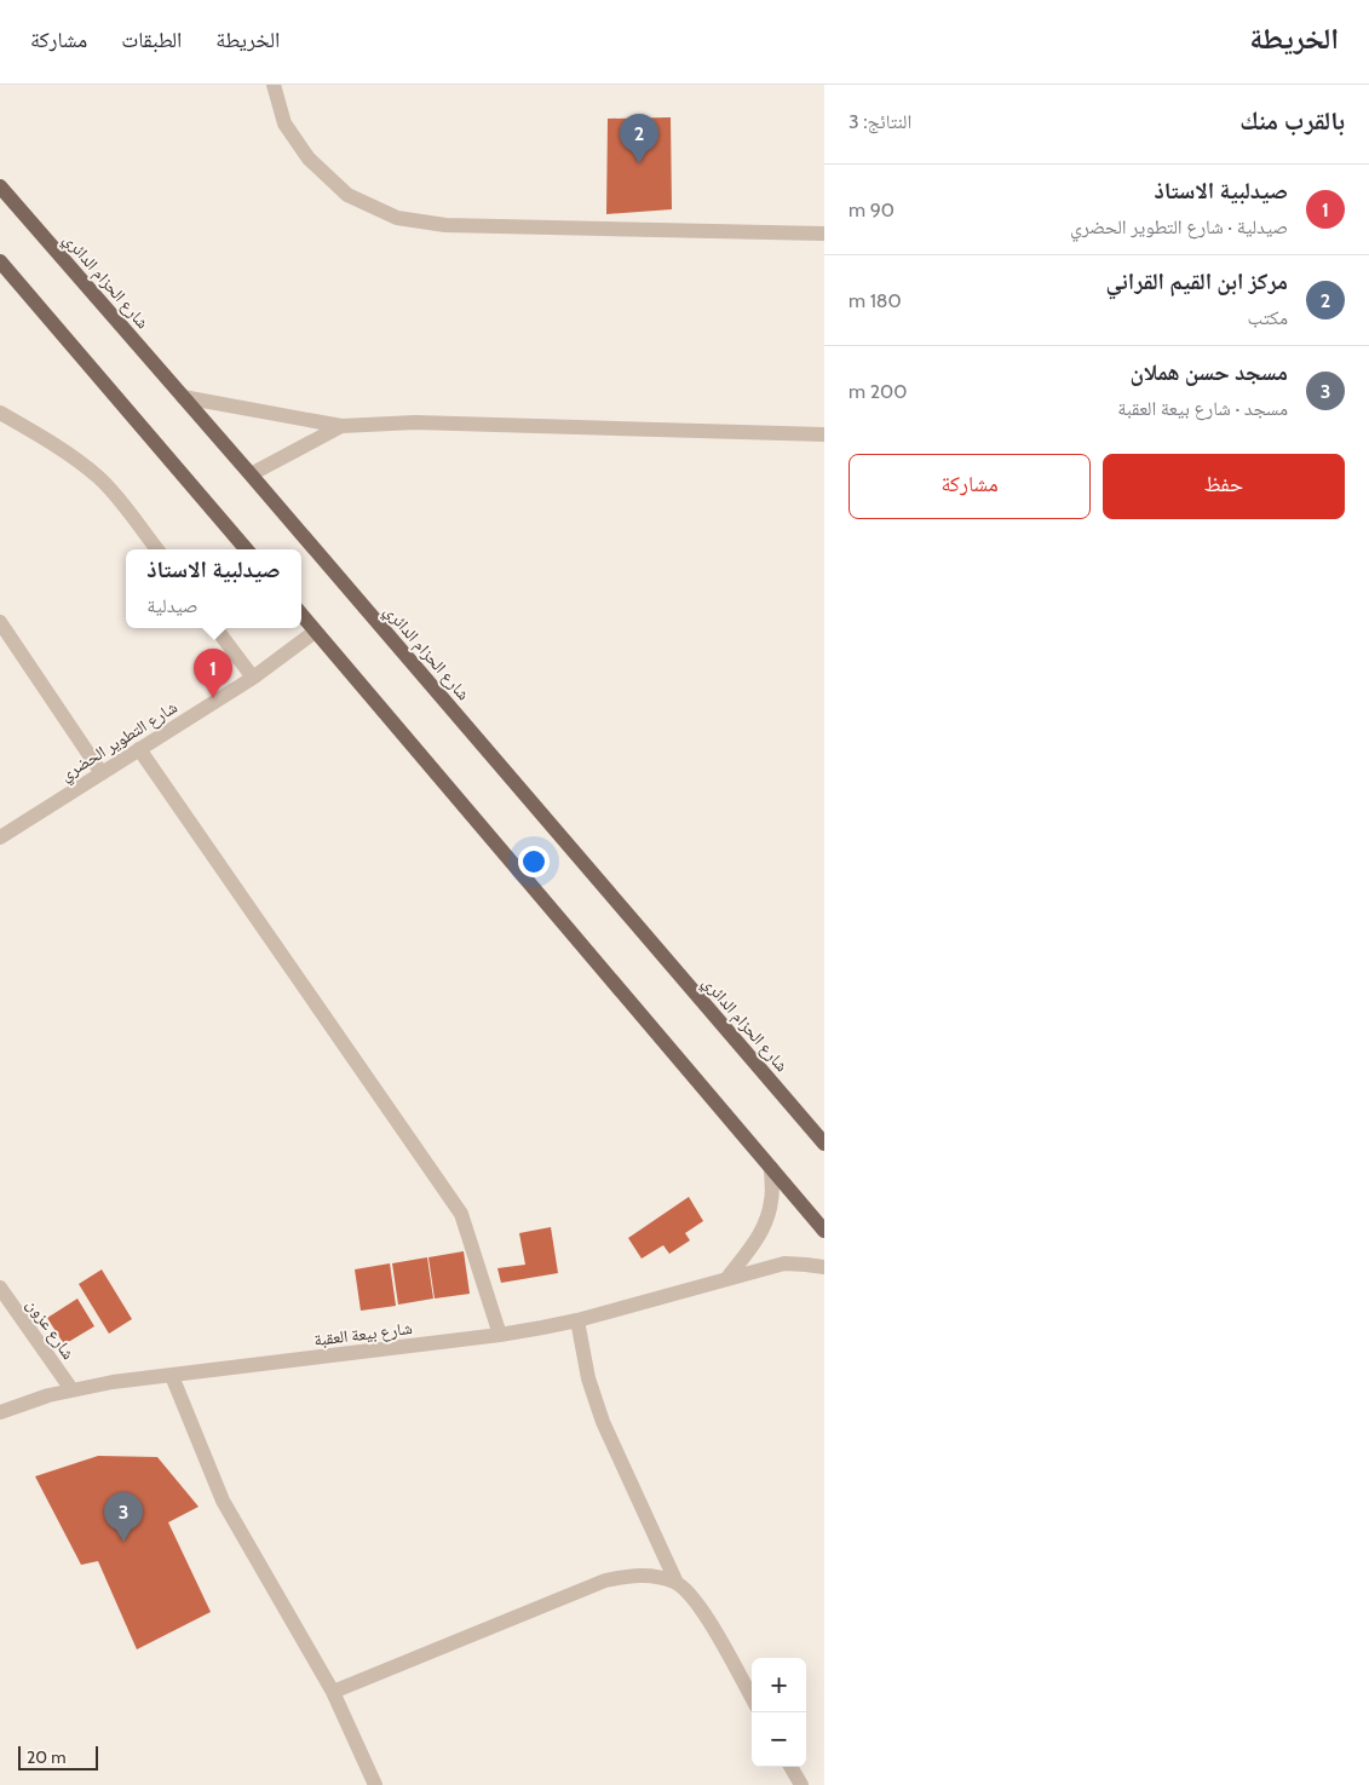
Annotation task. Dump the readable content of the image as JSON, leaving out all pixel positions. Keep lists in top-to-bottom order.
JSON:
{
  "streets": {
    "main road": ["شارع الحزام الدائري"],
    "street": ["شارع التطوير الحضري", "شارع عزون", "شارع بيعة العقبة"]
  },
  "crossings": [
    ["شارع عزون", "شارع بيعة العقبة"]
  ],
  "scale_bar": "20 m",
  "page": {
    "header": "الخريطة",
    "nav": ["الخريطة", "الطبقات", "مشاركة"],
    "heading": ["بالقرب منك", "النتائج: 3"],
    "pins": ["2", "1", "3"],
    "list": [
      {
        "mark": "1",
        "name": "صيدلبية الاستاذ",
        "note": "صيدلية · شارع التطوير الحضري",
        "value": "90 m"
      },
      {
        "mark": "2",
        "name": "مركز ابن القيم القراني",
        "note": "مكتب",
        "value": "180 m"
      },
      {
        "mark": "3",
        "name": "مسجد حسن هملان",
        "note": "مسجد · شارع بيعة العقبة",
        "value": "200 m"
      }
    ],
    "buttons": ["حفظ", "مشاركة"],
    "popup": ["صيدلبية الاستاذ", "صيدلية"],
    "map_buttons": ["+", "−"],
    "scale": "20 m"
  }
}
